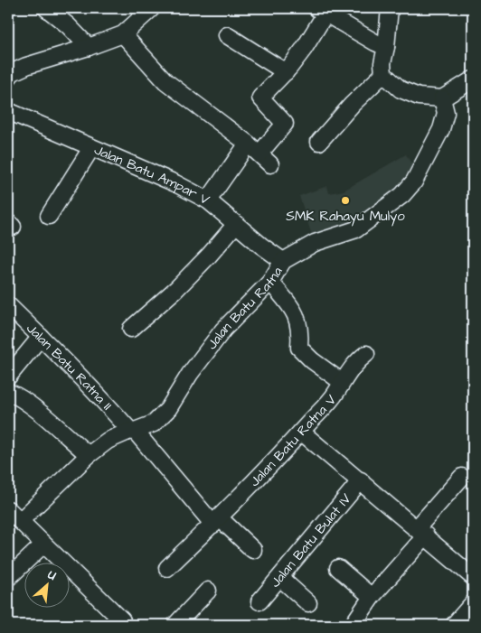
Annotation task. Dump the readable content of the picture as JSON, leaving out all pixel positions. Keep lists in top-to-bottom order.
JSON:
{
  "streets": {
    "street": [
      "Jalan Batu Ampar V",
      "Jalan Batu Ratna",
      "Jalan Batu Ratna II",
      "Jalan Batu Ratna V",
      "Jalan Batu Bulat IV"
    ]
  },
  "crossings": [
    ["Jalan Batu Ampar V", "Jalan Batu Ratna"],
    ["Jalan Batu Ratna", "Jalan Batu Ratna II"],
    ["Jalan Batu Ratna V", "Jalan Batu Bulat IV"]
  ],
  "places": ["SMK Rahayu Mulyo"],
  "north": "top right"
}
